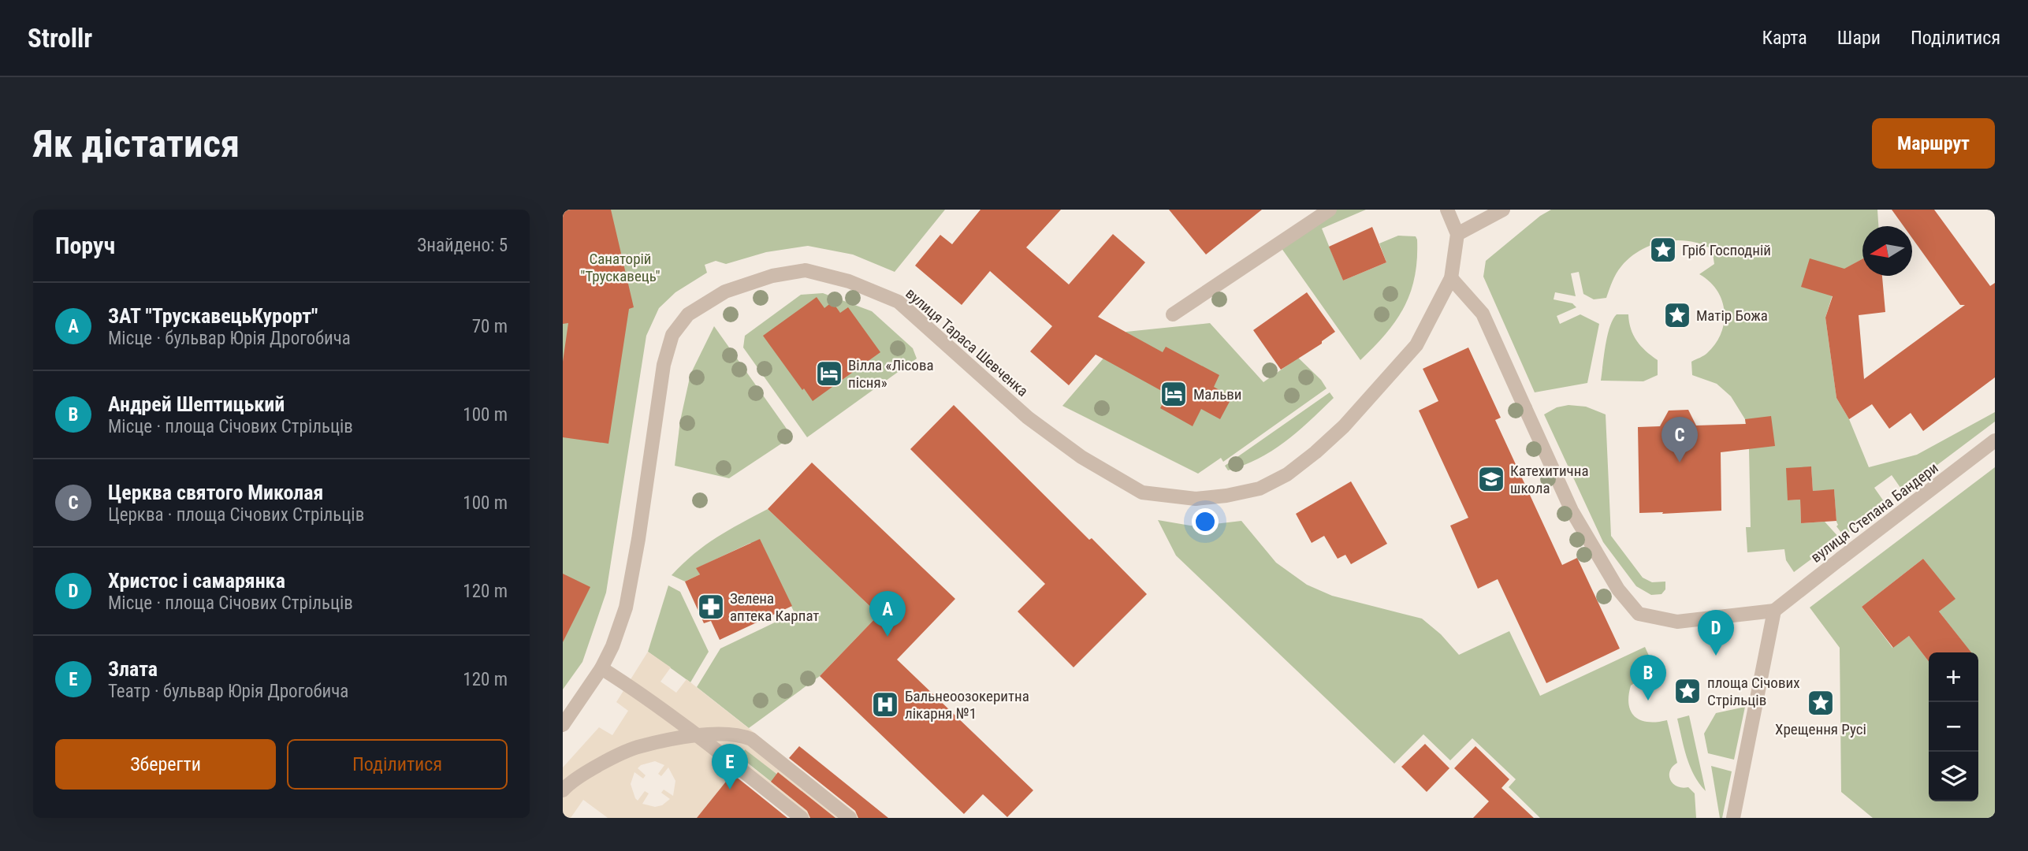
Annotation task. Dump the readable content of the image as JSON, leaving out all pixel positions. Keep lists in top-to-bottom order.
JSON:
{
  "streets": {
    "street": ["вулиця Тараса Шевченка", "вулиця Степана Бандери"]
  },
  "parks": ["Санаторій \"Трускавець\""],
  "places": {
    "place": [
      "Гріб Господній",
      "Матір Божа",
      "площа Січових Стрільців",
      "Хрещення Русі"
    ],
    "hotel": ["Вілла «Лісова пісня»", "Мальви"],
    "school or university": ["Катехитична школа"],
    "pharmacy": ["Зелена аптека Карпат"],
    "hospital": ["Бальнеоозокеритна лікарня №1"]
  },
  "north": "left",
  "page": {
    "header": "Strollr",
    "nav": ["Карта", "Шари", "Поділитися"],
    "buttons": [
      "Маршрут",
      ["Зберегти", "Поділитися"]
    ],
    "title": "Як дістатися",
    "heading": ["Поруч", "Знайдено: 5"],
    "list": [
      {
        "mark": "A",
        "name": "ЗАТ \"ТрускавецьКурорт\"",
        "note": "Місце · бульвар Юрія Дрогобича",
        "value": "70 m"
      },
      {
        "mark": "B",
        "name": "Андрей Шептицький",
        "note": "Місце · площа Січових Стрільців",
        "value": "100 m"
      },
      {
        "mark": "C",
        "name": "Церква святого Миколая",
        "note": "Церква · площа Січових Стрільців",
        "value": "100 m"
      },
      {
        "mark": "D",
        "name": "Христос і самарянка",
        "note": "Місце · площа Січових Стрільців",
        "value": "120 m"
      },
      {
        "mark": "E",
        "name": "Злата",
        "note": "Театр · бульвар Юрія Дрогобича",
        "value": "120 m"
      }
    ],
    "pins": [
      "C",
      "A",
      "D",
      "B",
      "E"
    ],
    "map_buttons": ["+", "−"]
  }
}
